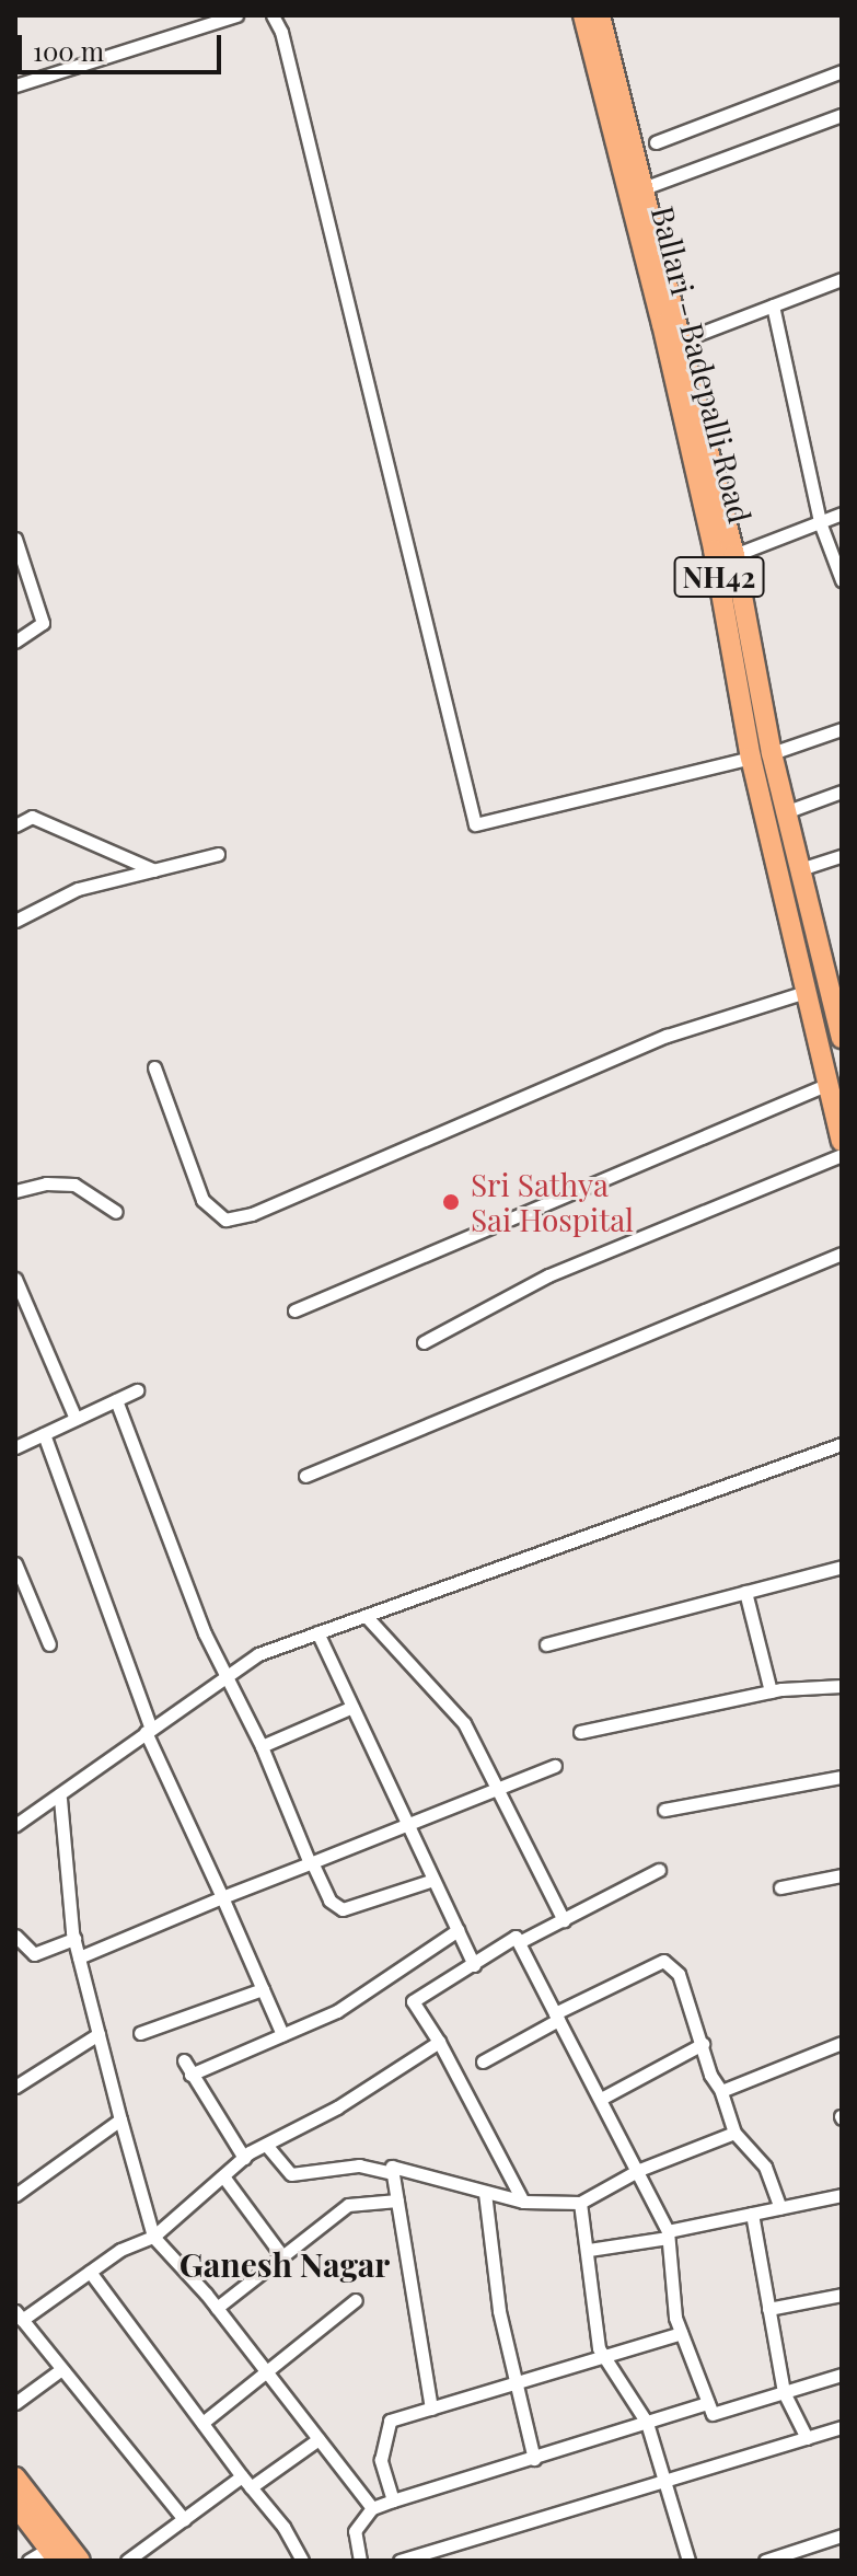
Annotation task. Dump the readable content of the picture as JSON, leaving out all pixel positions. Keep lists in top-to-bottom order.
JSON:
{
  "streets": {
    "highway": ["Ballari - Badepalli Road", "NH42"]
  },
  "districts": ["Ganesh Nagar"],
  "places": ["Sri Sathya Sai Hospital"],
  "scale_bar": "100 m"
}
